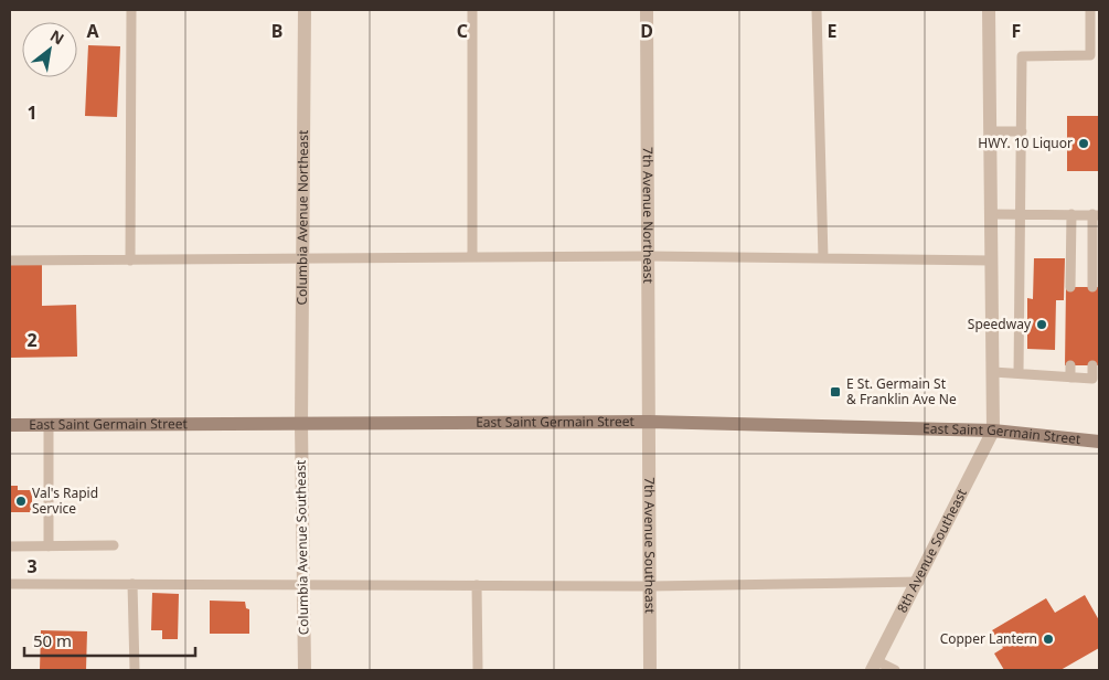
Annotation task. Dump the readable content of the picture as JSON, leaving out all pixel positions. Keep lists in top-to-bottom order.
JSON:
{
  "streets": {
    "main road": ["East Saint Germain Street"],
    "street": [
      "7th Avenue Northeast",
      "Columbia Avenue Northeast",
      "7th Avenue Southeast",
      "Columbia Avenue Southeast",
      "8th Avenue Southeast"
    ]
  },
  "crossings": [
    ["7th Avenue Northeast", "East Saint Germain Street"],
    ["7th Avenue Northeast", "7th Avenue Southeast"],
    ["Columbia Avenue Northeast", "East Saint Germain Street"],
    ["Columbia Avenue Northeast", "Columbia Avenue Southeast"],
    ["East Saint Germain Street", "7th Avenue Southeast"],
    ["East Saint Germain Street", "Columbia Avenue Southeast"],
    ["East Saint Germain Street", "8th Avenue Southeast"]
  ],
  "places": {
    "other": [
      "HWY. 10 Liquor",
      "Speedway",
      "Val's Rapid Service",
      "Copper Lantern"
    ],
    "transit": ["E St. Germain St & Franklin Ave Ne"]
  },
  "scale_bar": "50 m",
  "north": "top right",
  "grid": {
    "columns": [
      "A",
      "B",
      "C",
      "D",
      "E",
      "F"
    ],
    "rows": ["1", "2", "3"]
  }
}
